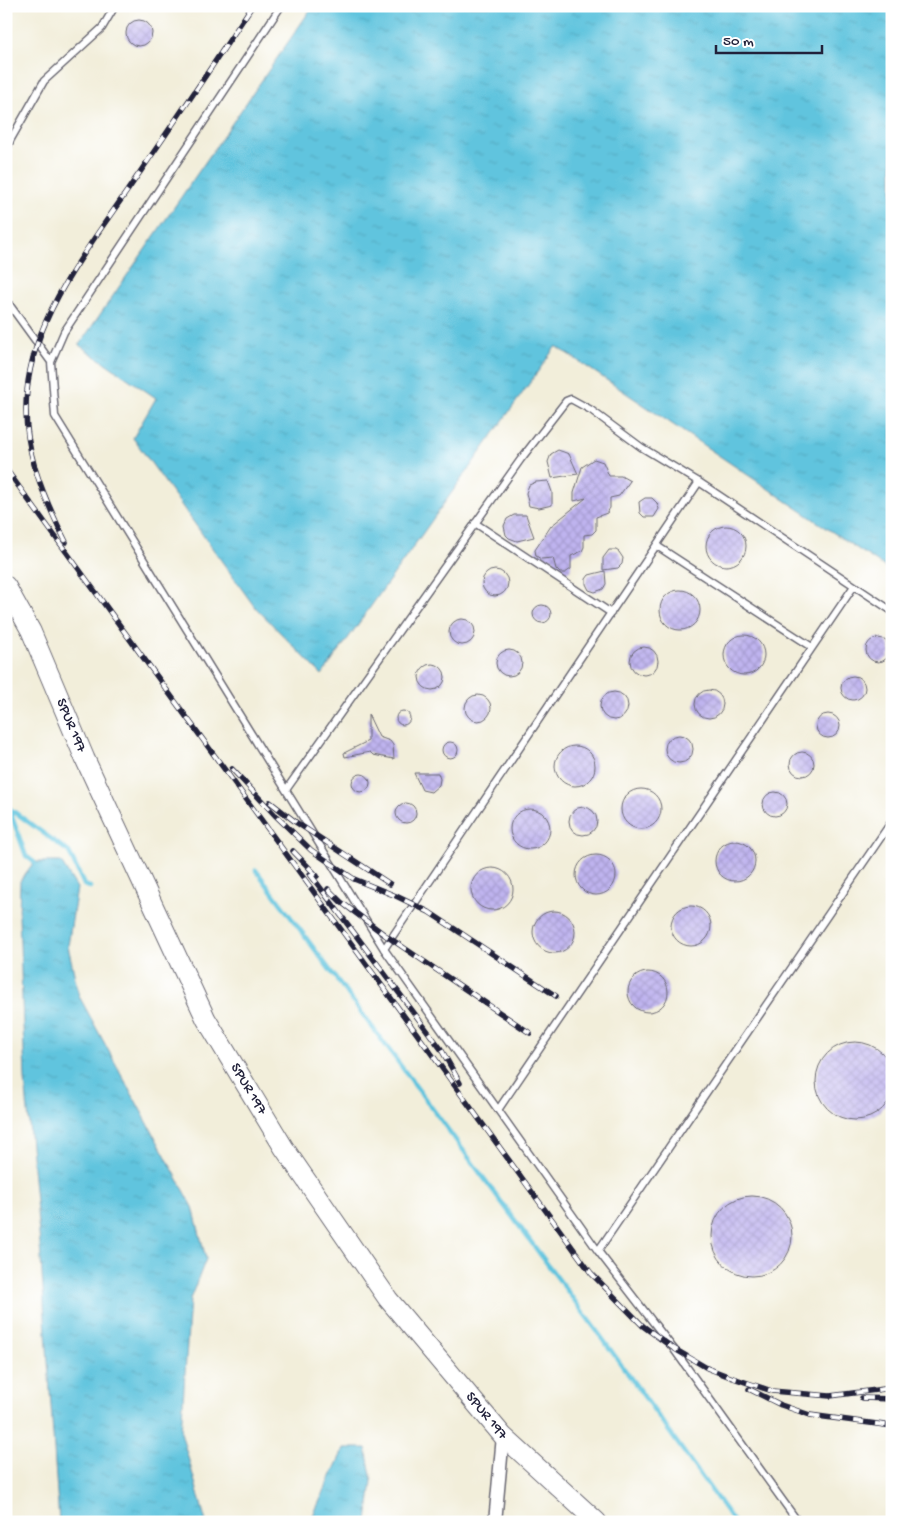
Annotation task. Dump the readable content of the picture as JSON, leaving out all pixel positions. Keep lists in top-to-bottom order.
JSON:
{
  "streets": {
    "main road": ["SPUR 197"]
  },
  "scale_bar": "50 m"
}
